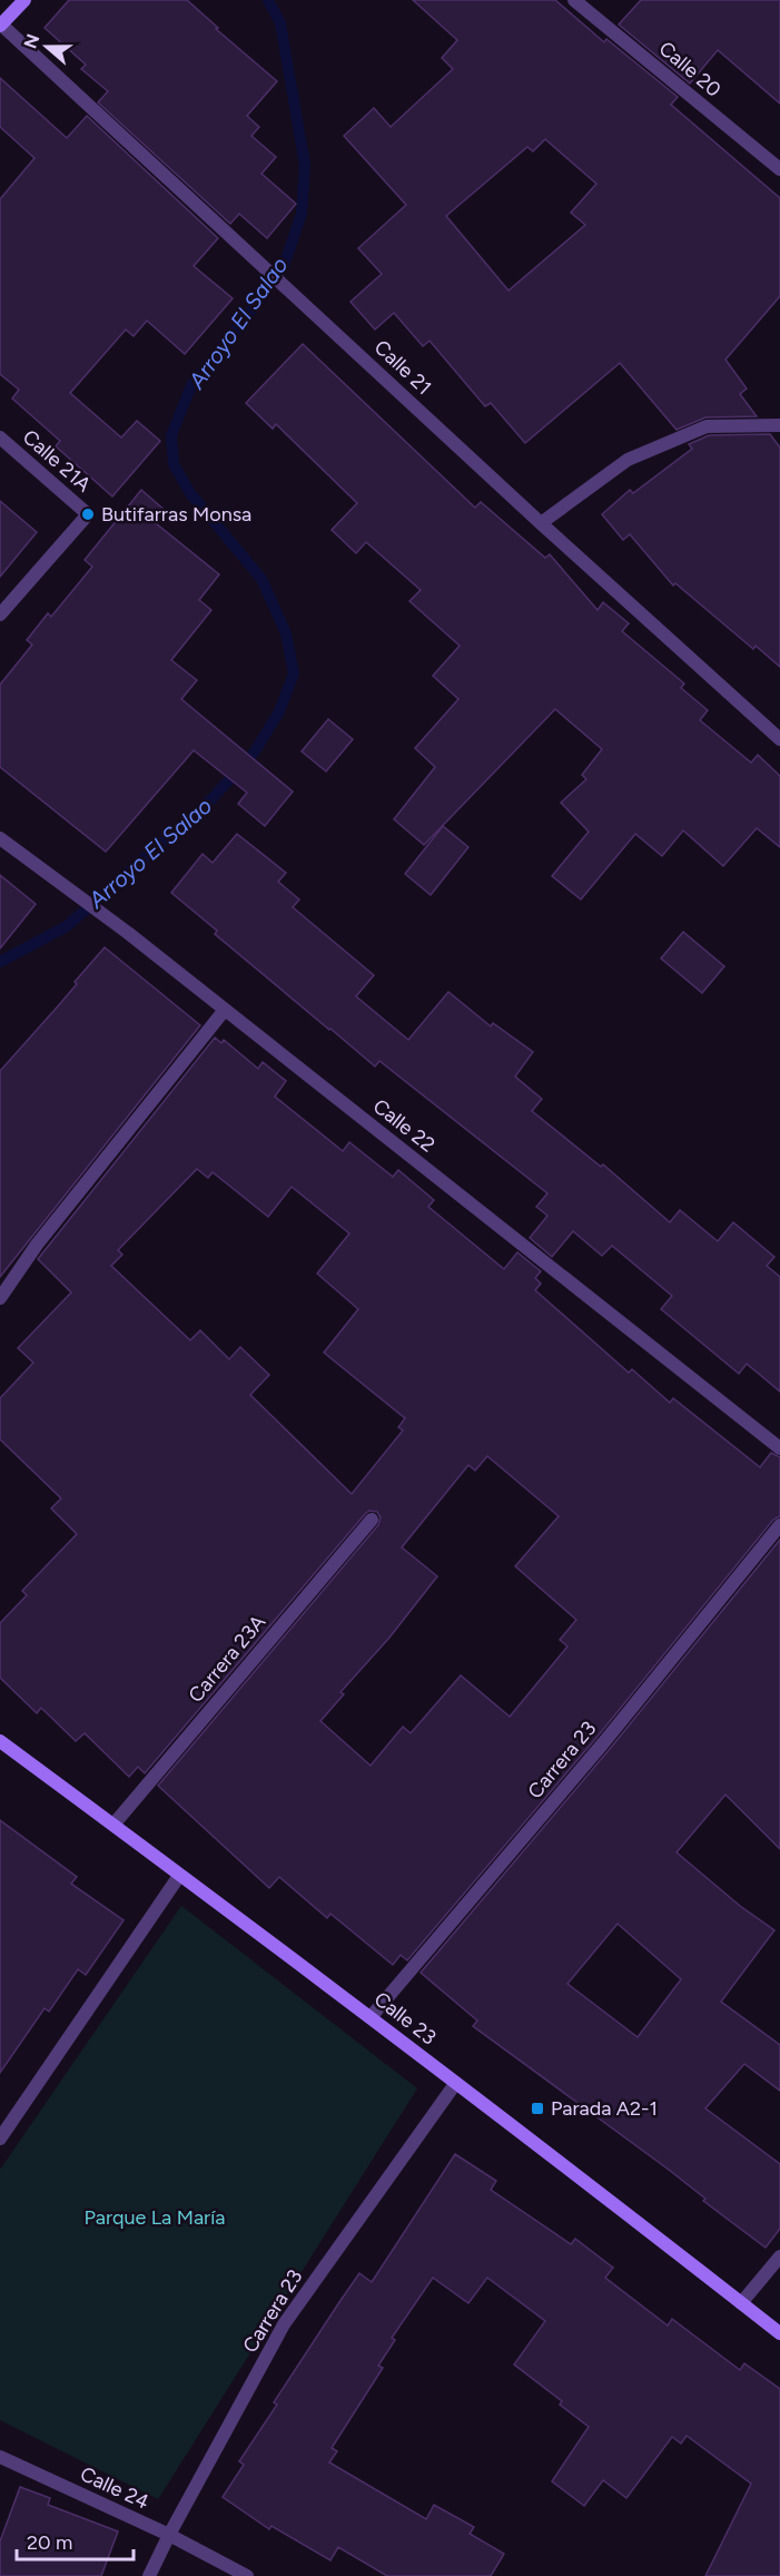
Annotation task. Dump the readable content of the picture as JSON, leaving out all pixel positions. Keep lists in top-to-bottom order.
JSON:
{
  "streets": {
    "street": [
      "Calle 20",
      "Calle 21",
      "Calle 21A",
      "Calle 22",
      "Carrera 23A",
      "Carrera 23",
      "Calle 23",
      "Calle 24"
    ]
  },
  "crossings": [
    ["Carrera 23A", "Calle 23"],
    ["Carrera 23", "Calle 23"],
    ["Carrera 23", "Calle 24"]
  ],
  "water": ["Arroyo El Salao"],
  "parks": ["Parque La María"],
  "places": {
    "other": ["Butifarras Monsa"],
    "transit": ["Parada A2-1"]
  },
  "scale_bar": "20 m",
  "north": "left"
}
